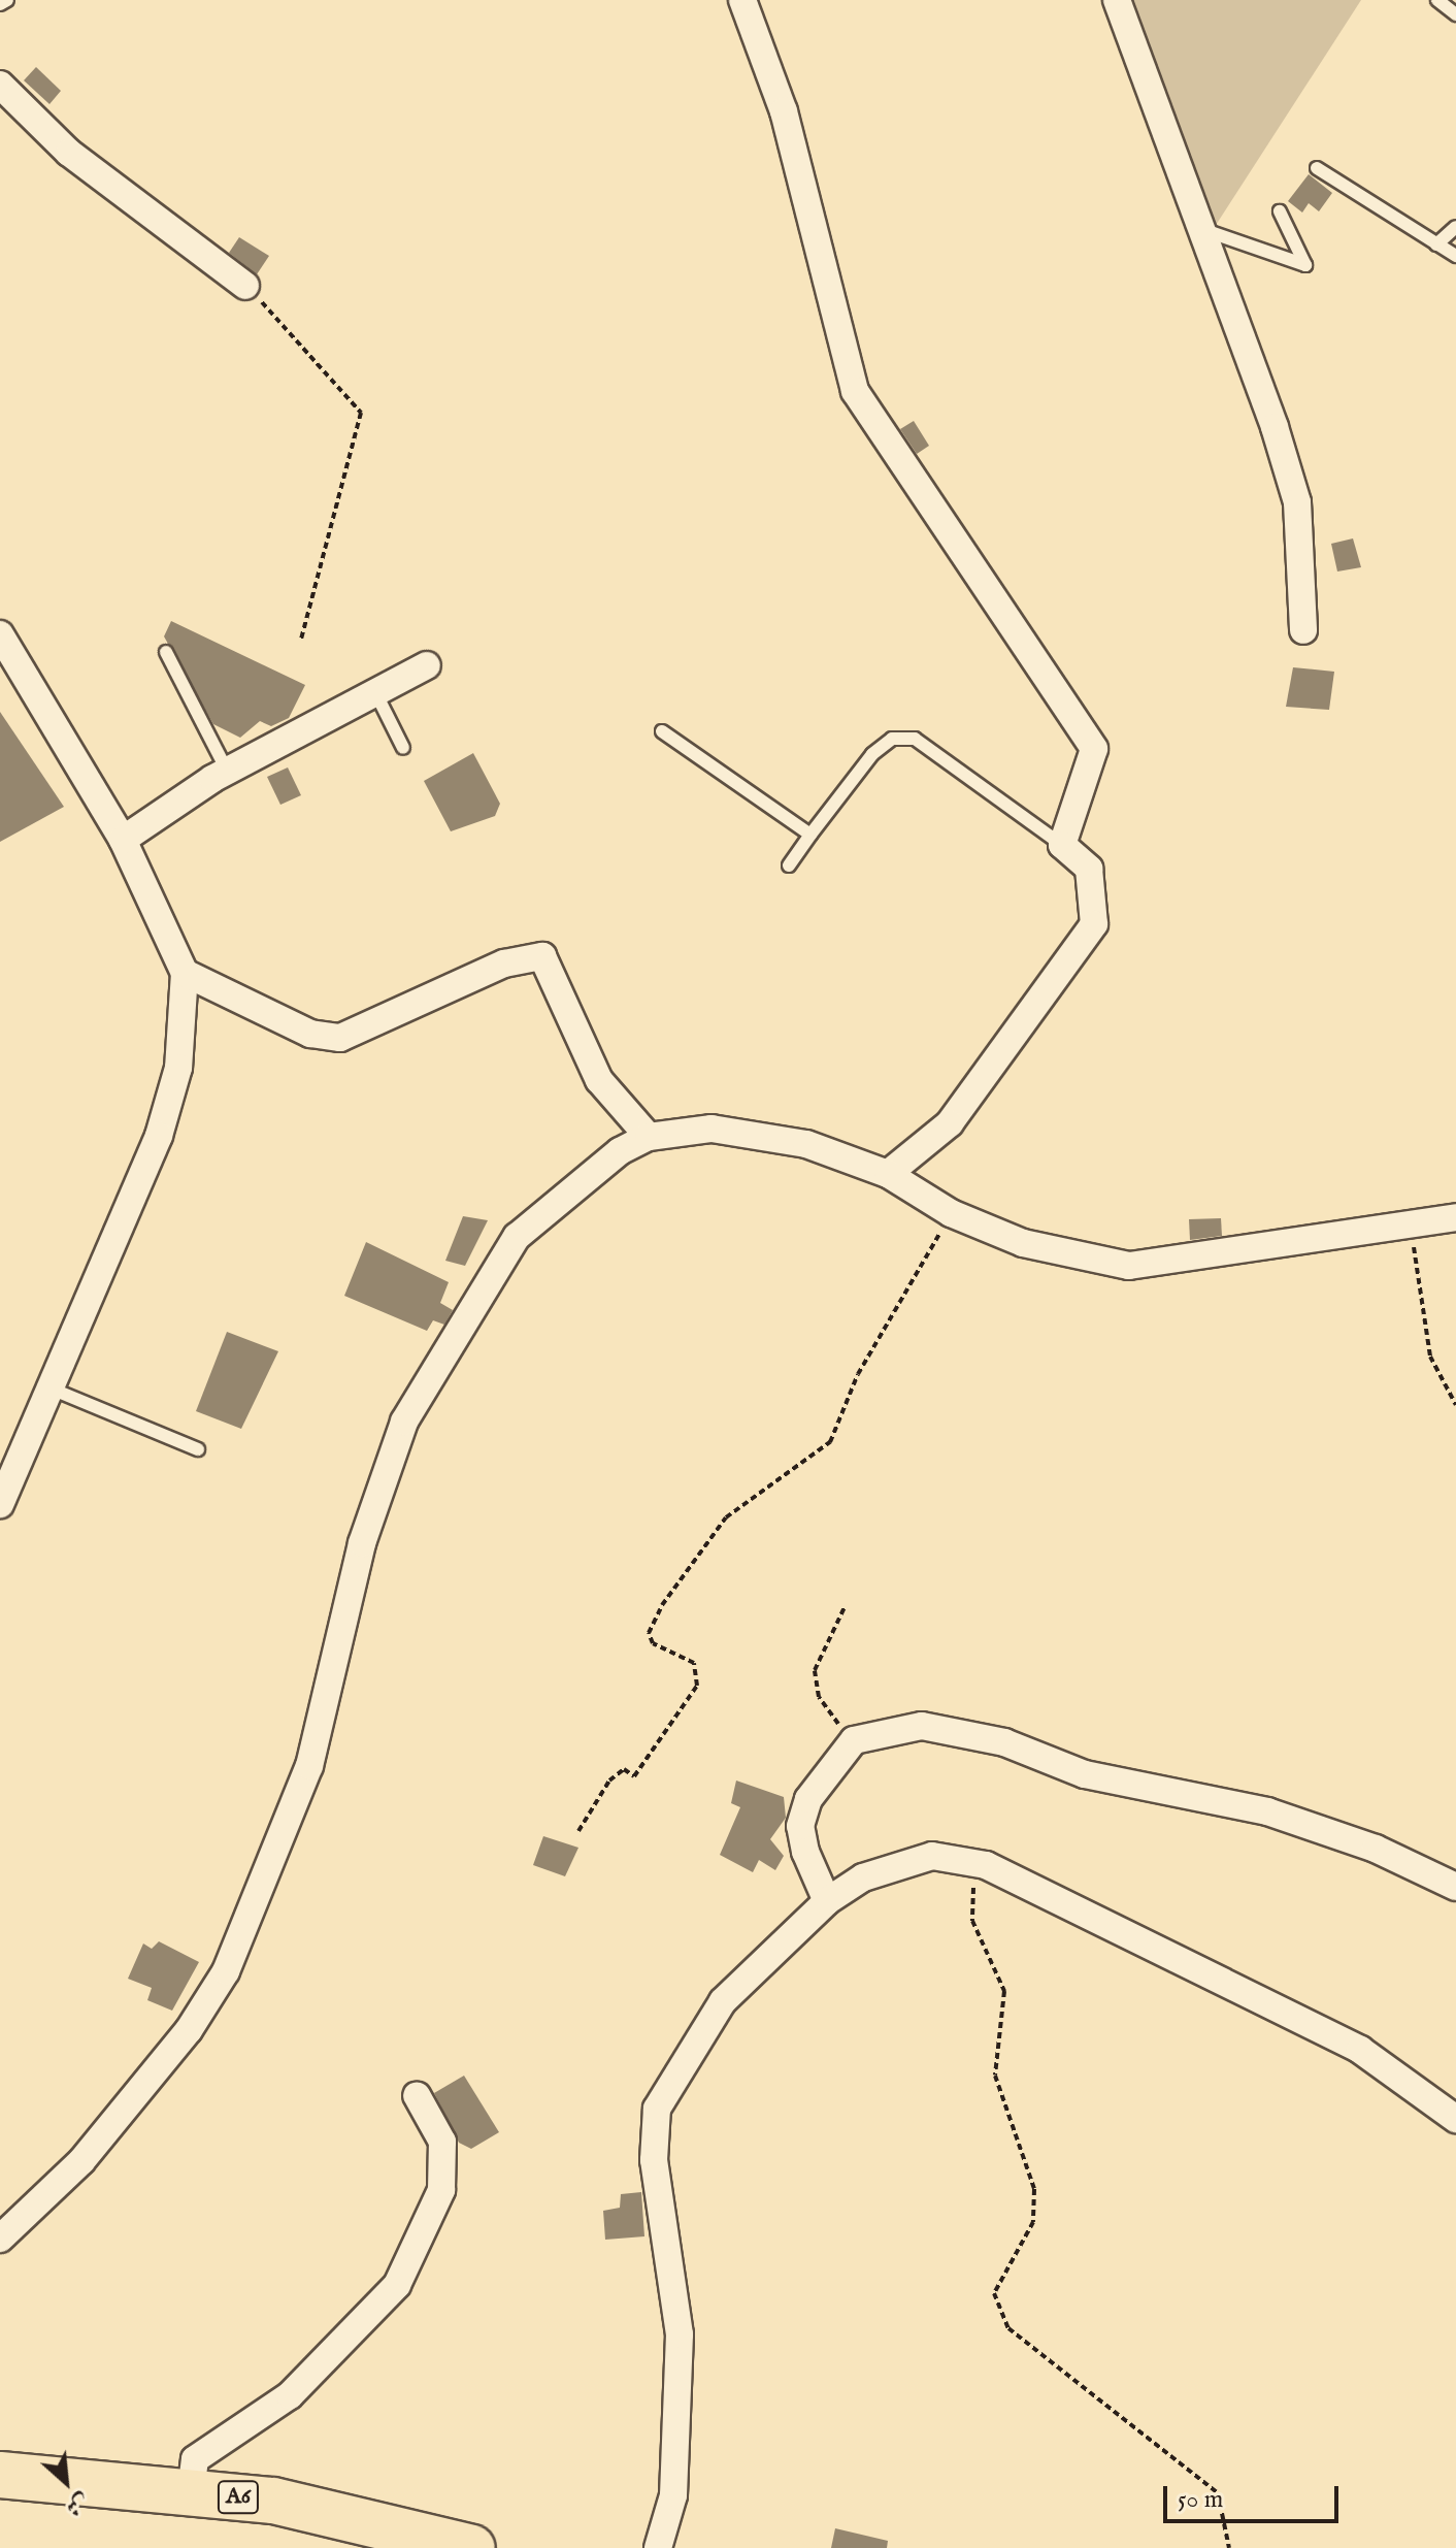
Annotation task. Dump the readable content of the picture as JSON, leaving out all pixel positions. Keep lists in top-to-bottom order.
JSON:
{
  "streets": {
    "highway": ["A6"]
  },
  "scale_bar": "50 m",
  "north": "bottom right"
}
